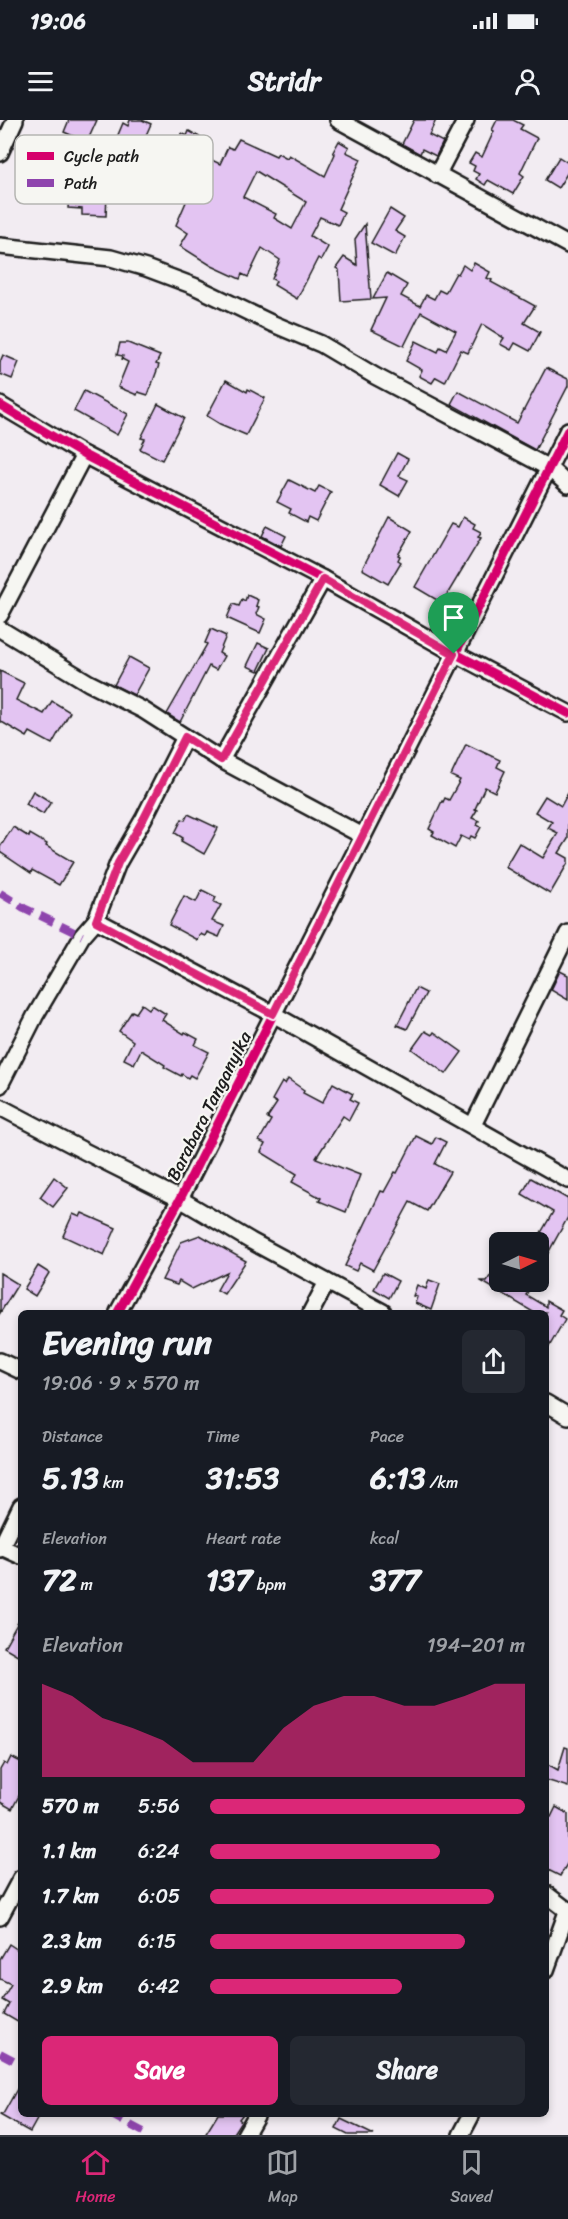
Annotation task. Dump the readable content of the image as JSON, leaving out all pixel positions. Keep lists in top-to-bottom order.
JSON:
{
  "streets": {
    "street": ["Barabara Tanganyika"]
  },
  "legend": ["Cycle path", "Path"],
  "north": "right",
  "page": {
    "status": "19:06",
    "header": "Stridr",
    "heading": ["Evening run", "19:06 · 9 × 570 m"],
    "stats": [
      ["Distance", "5.13 km"],
      ["Time", "31:53"],
      ["Pace", "6:13 /km"],
      ["Elevation", "72 m"],
      ["Heart rate", "137 bpm"],
      ["kcal", "377"]
    ],
    "chart": ["Elevation", "194–201 m"],
    "list": [
      {
        "name": "570 m",
        "note": "5:56"
      },
      {
        "name": "1.1 km",
        "note": "6:24"
      },
      {
        "name": "1.7 km",
        "note": "6:05"
      },
      {
        "name": "2.3 km",
        "note": "6:15"
      },
      {
        "name": "2.9 km",
        "note": "6:42"
      }
    ],
    "buttons": ["Save", "Share"],
    "tabs": ["Home", "Map", "Saved"]
  }
}
